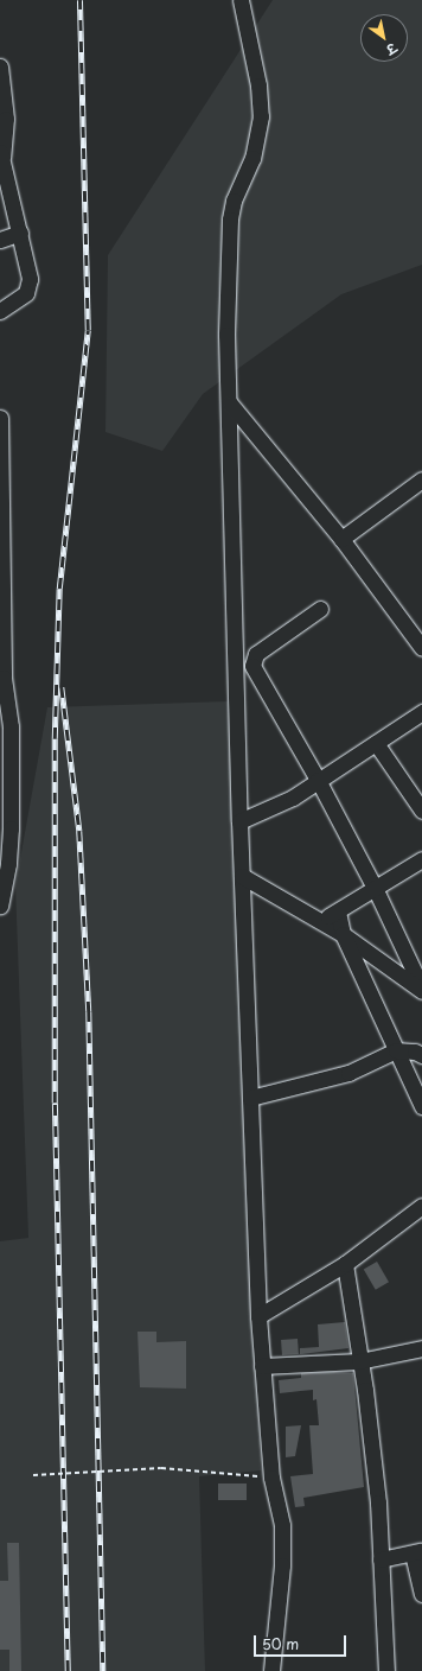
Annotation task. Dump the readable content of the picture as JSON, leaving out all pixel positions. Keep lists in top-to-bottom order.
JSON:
{
  "scale_bar": "50 m",
  "north": "bottom right"
}
